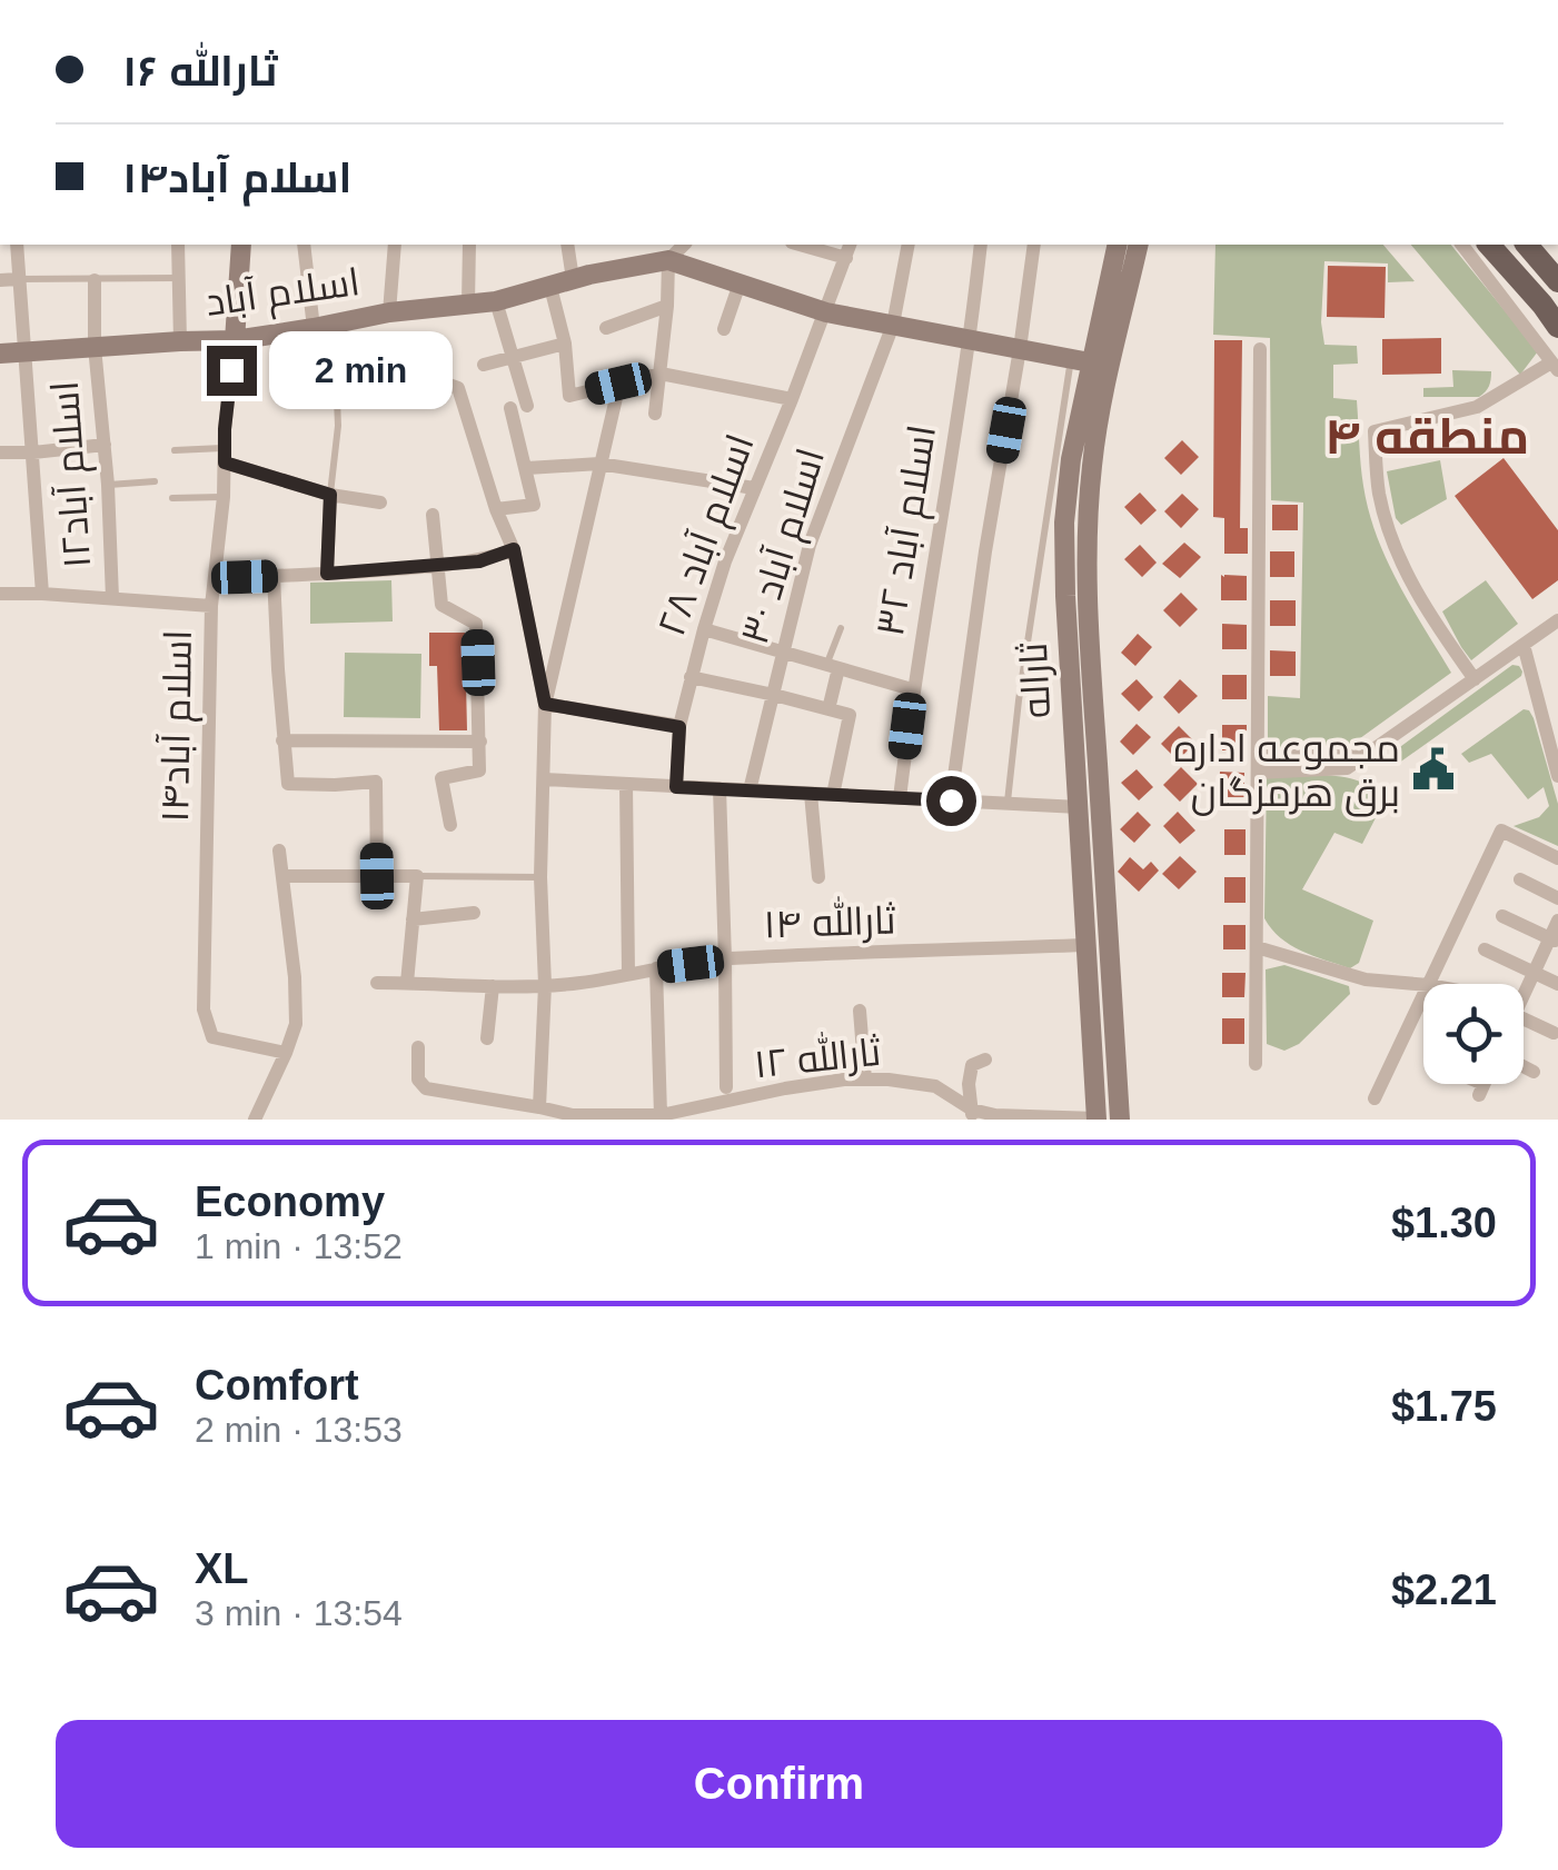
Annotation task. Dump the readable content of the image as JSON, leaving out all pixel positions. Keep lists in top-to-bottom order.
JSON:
{
  "streets": {
    "main road": ["اسلام آباد", "ثاراله"],
    "street": [
      "اسلام آباد۱۲",
      "اسلام آباد ۳۲",
      "اسلام آباد ۲۸",
      "اسلام آباد ۳۰",
      "اسلام آباد۱۴",
      "ثارالله ۱۴",
      "ثارالله ۱۲"
    ]
  },
  "crossings": [
    ["اسلام آباد", "اسلام آباد۱۲"],
    ["اسلام آباد", "اسلام آباد ۳۲"],
    ["اسلام آباد", "اسلام آباد ۲۸"],
    ["اسلام آباد", "اسلام آباد ۳۰"],
    ["اسلام آباد", "ثاراله"],
    ["اسلام آباد", "اسلام آباد۱۴"],
    ["ثاراله", "ثارالله ۱۴"],
    ["ثاراله", "ثارالله ۱۲"]
  ],
  "districts": ["منطقه ۴"],
  "places": {
    "public building": ["مجموعه اداره برق هرمزگان"]
  },
  "page": {
    "banner": ["ثارالله ۱۶", "اسلام آباد۱۴"],
    "bubble": "2 min",
    "list": [
      {
        "name": "Economy",
        "note": "1 min · 13:52",
        "value": "$1.30"
      },
      {
        "name": "Comfort",
        "note": "2 min · 13:53",
        "value": "$1.75"
      },
      {
        "name": "XL",
        "note": "3 min · 13:54",
        "value": "$2.21"
      }
    ],
    "buttons": "Confirm"
  }
}
